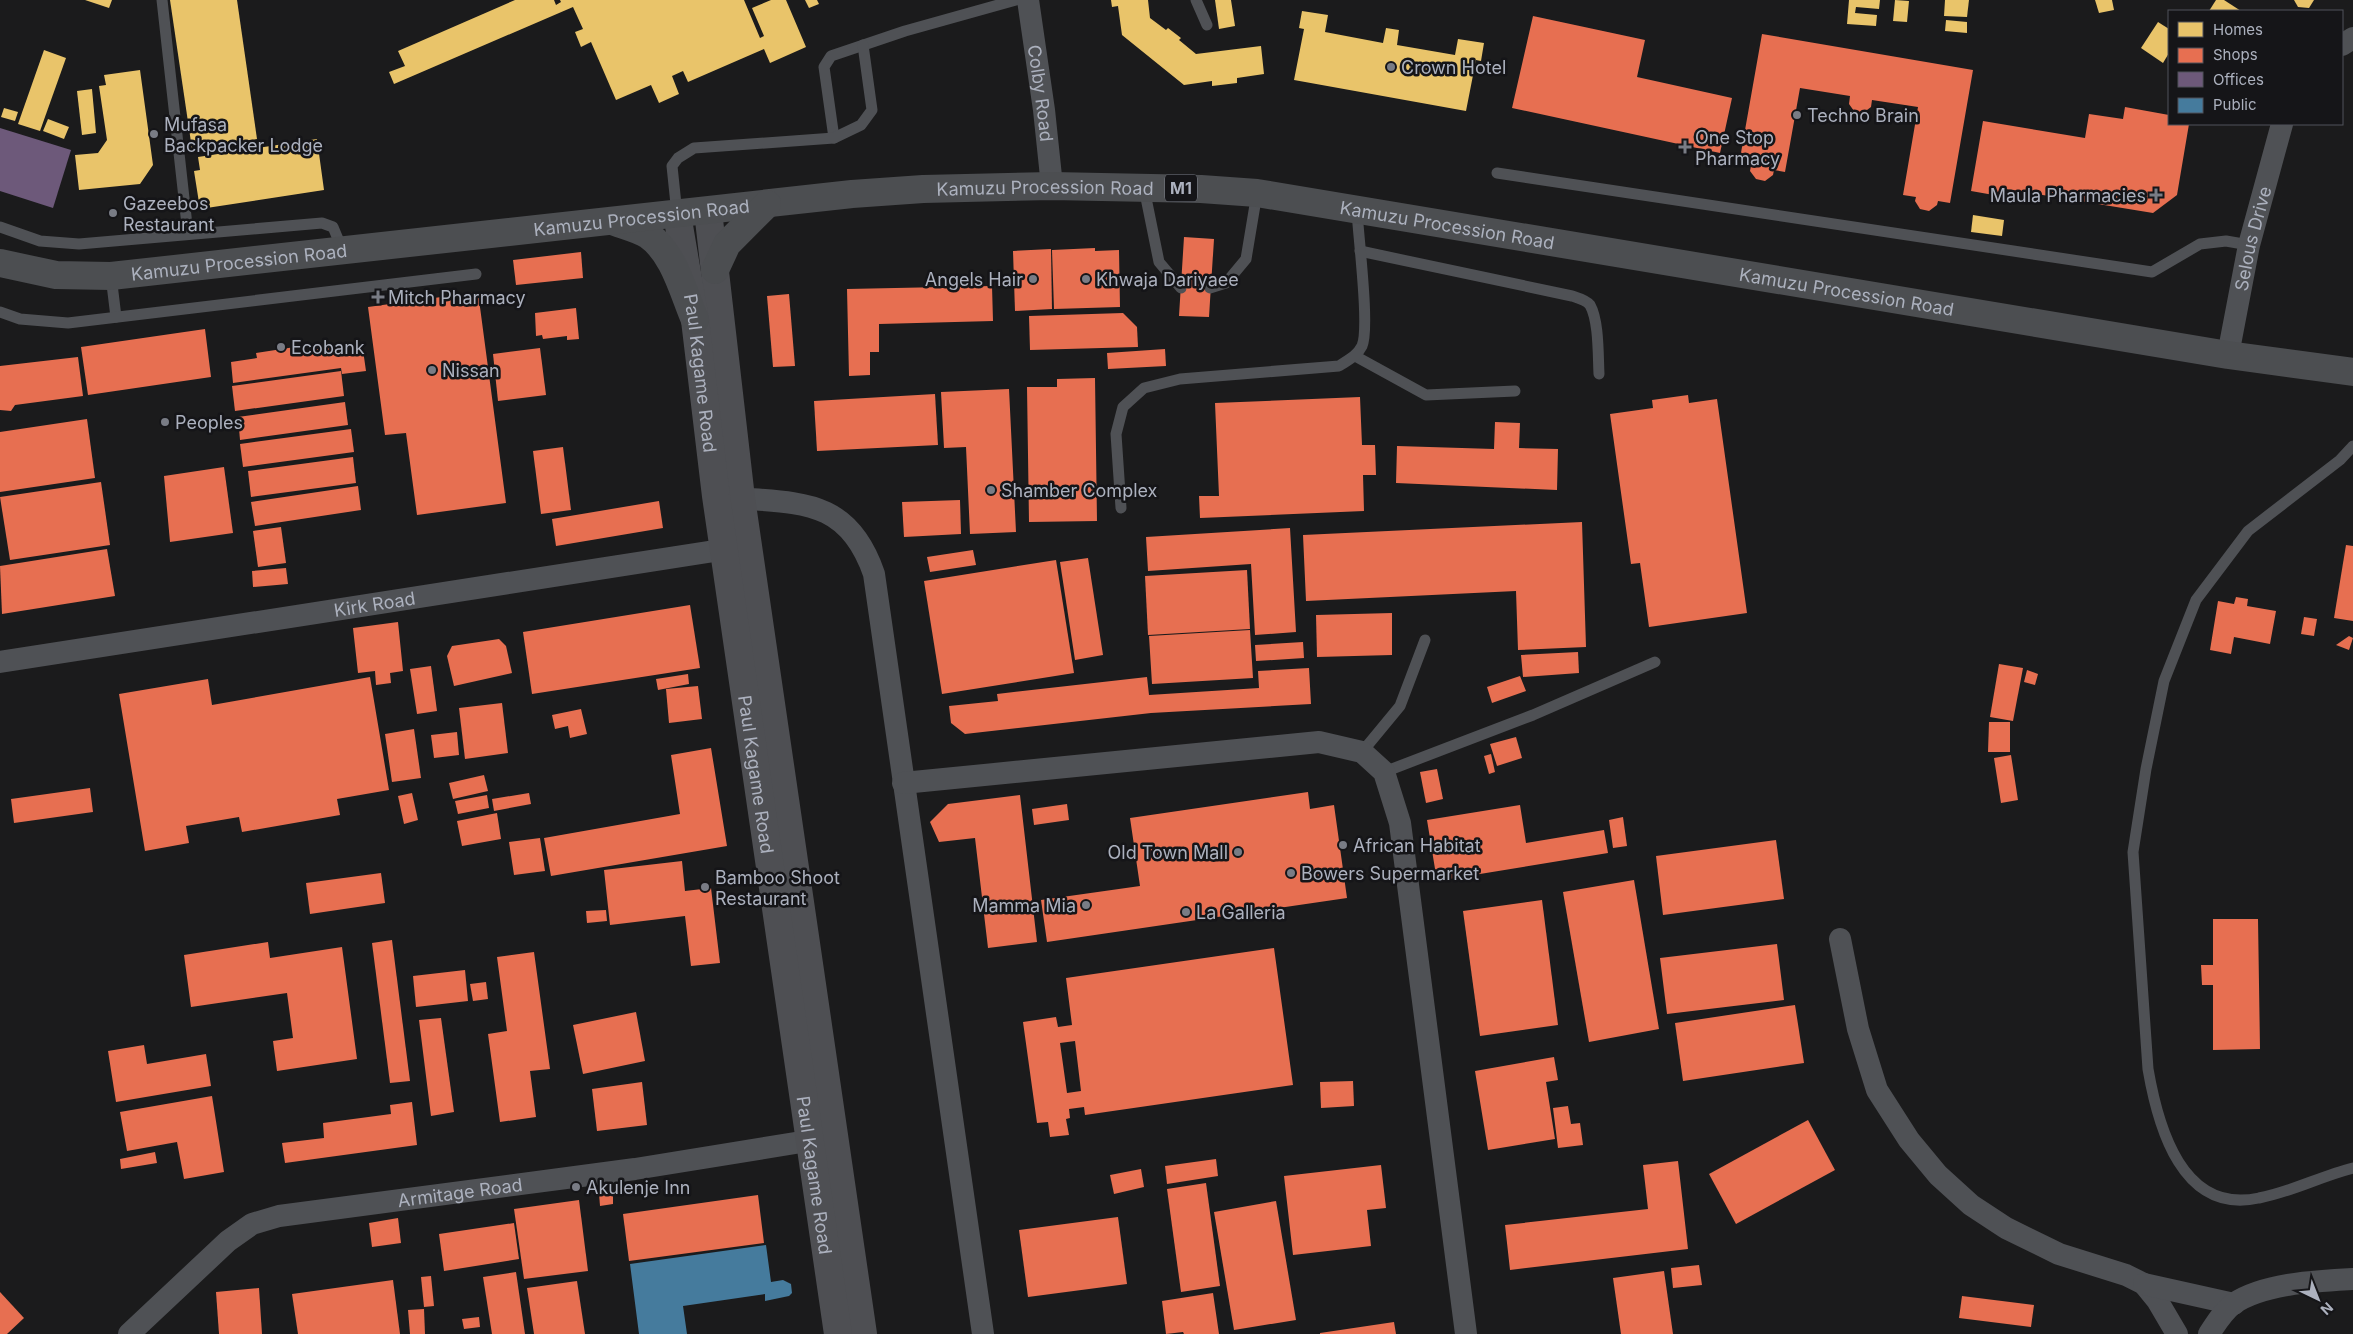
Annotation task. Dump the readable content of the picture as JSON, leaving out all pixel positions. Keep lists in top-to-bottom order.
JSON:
{
  "streets": {
    "highway": ["Kamuzu Procession Road", "M1"],
    "main road": ["Paul Kagame Road"],
    "street": [
      "Colby Road",
      "Selous Drive",
      "Kirk Road",
      "Armitage Road"
    ]
  },
  "crossings": [
    ["Colby Road", "Kamuzu Procession Road"],
    ["Kamuzu Procession Road", "Selous Drive"],
    ["Kamuzu Procession Road", "Paul Kagame Road"],
    ["Paul Kagame Road", "Kirk Road"],
    ["Paul Kagame Road", "Armitage Road"]
  ],
  "places": {
    "other": [
      "Crown Hotel",
      "Techno Brain",
      "Mufasa Backpacker Lodge",
      "Gazeebos Restaurant",
      "Angels Hair",
      "Khwaja Dariyaee",
      "Ecobank",
      "Nissan",
      "Peoples",
      "Shamber Complex",
      "African Habitat",
      "Old Town Mall",
      "Bowers Supermarket",
      "Bamboo Shoot Restaurant",
      "Mamma Mia",
      "La Galleria",
      "Akulenje Inn"
    ],
    "health": ["One Stop Pharmacy", "Maula Pharmacies", "Mitch Pharmacy"]
  },
  "legend": [
    "Homes",
    "Shops",
    "Offices",
    "Public"
  ],
  "north": "bottom right"
}
